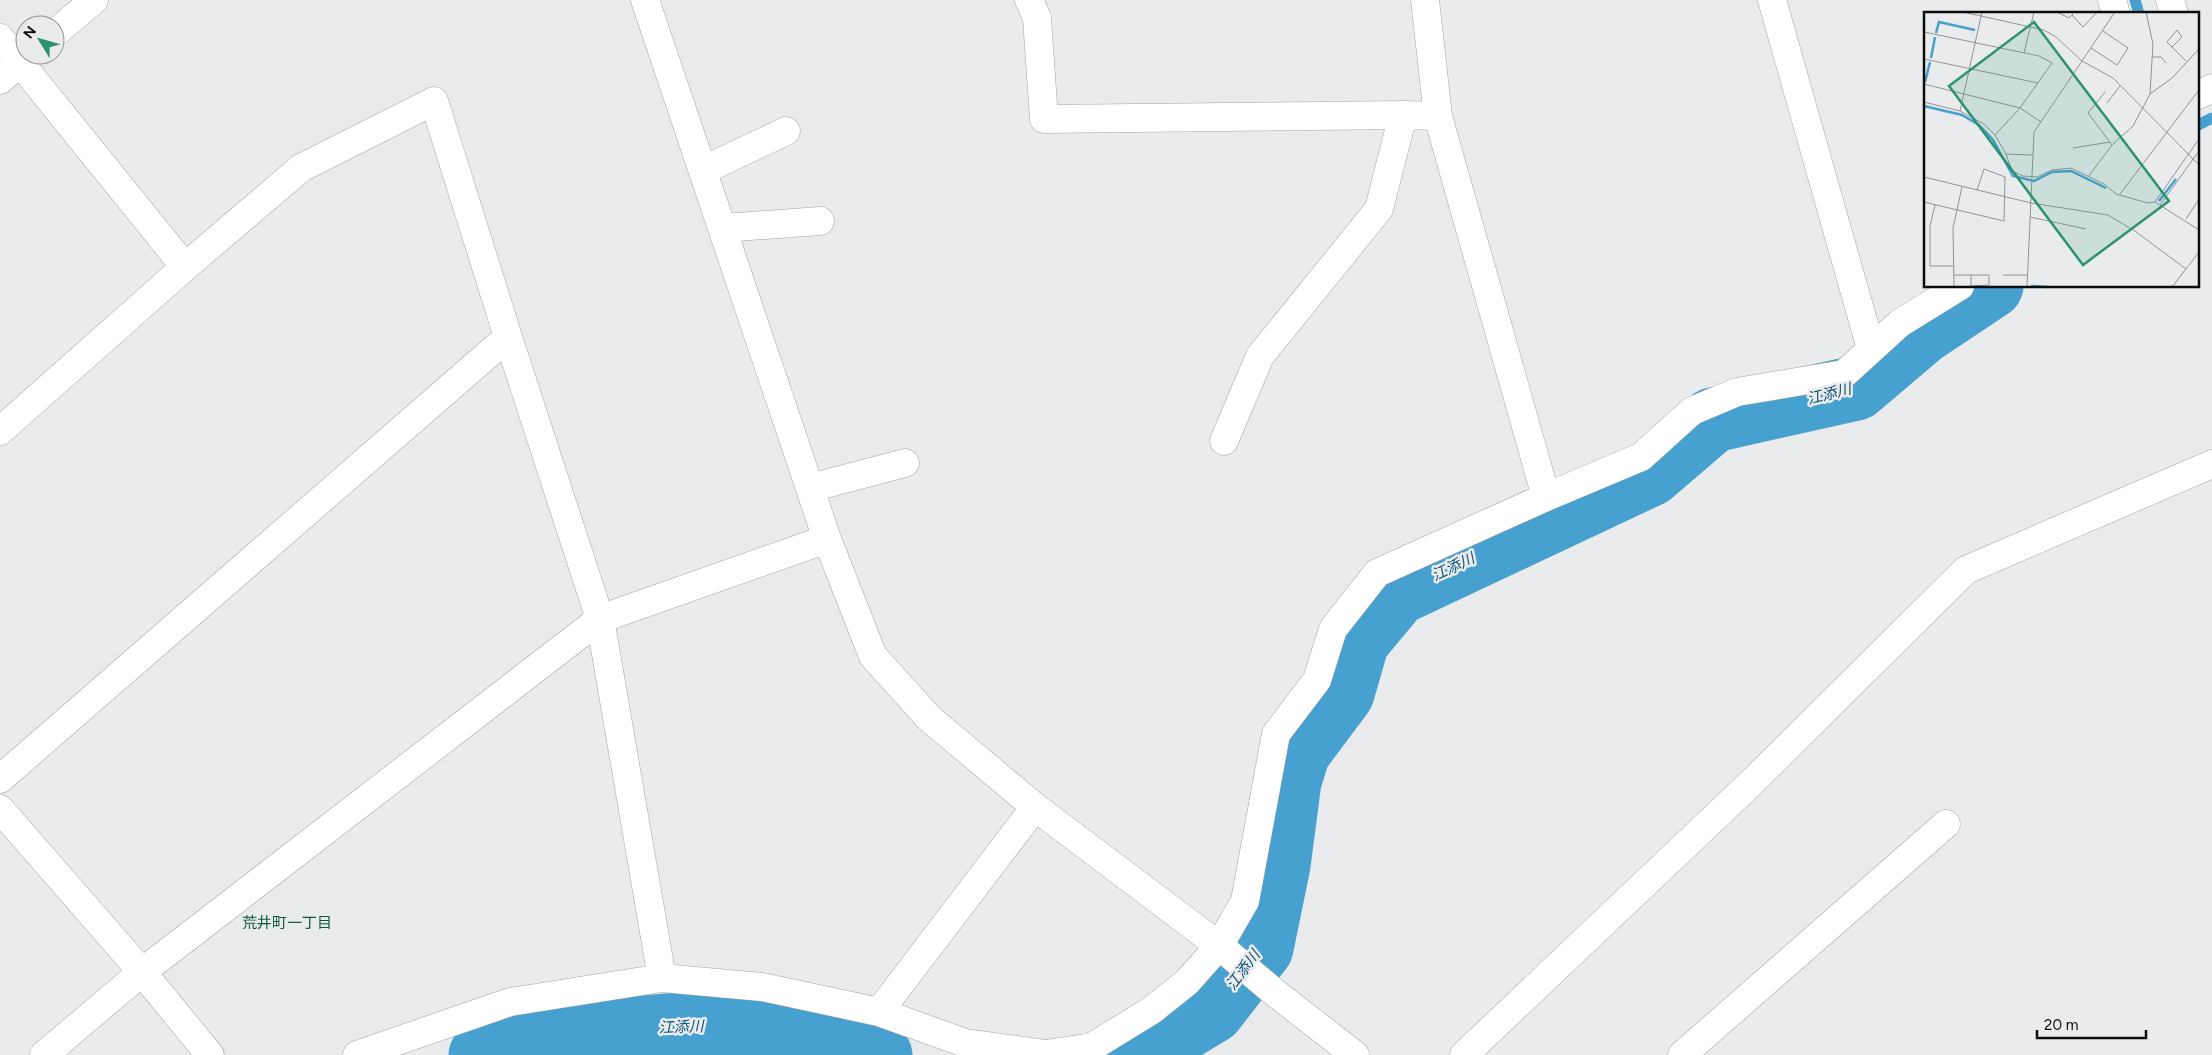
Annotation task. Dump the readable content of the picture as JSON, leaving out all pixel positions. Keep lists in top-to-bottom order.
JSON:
{
  "districts": ["荒井町一丁目"],
  "water": ["江添川"],
  "scale_bar": "20 m",
  "north": "top left"
}
